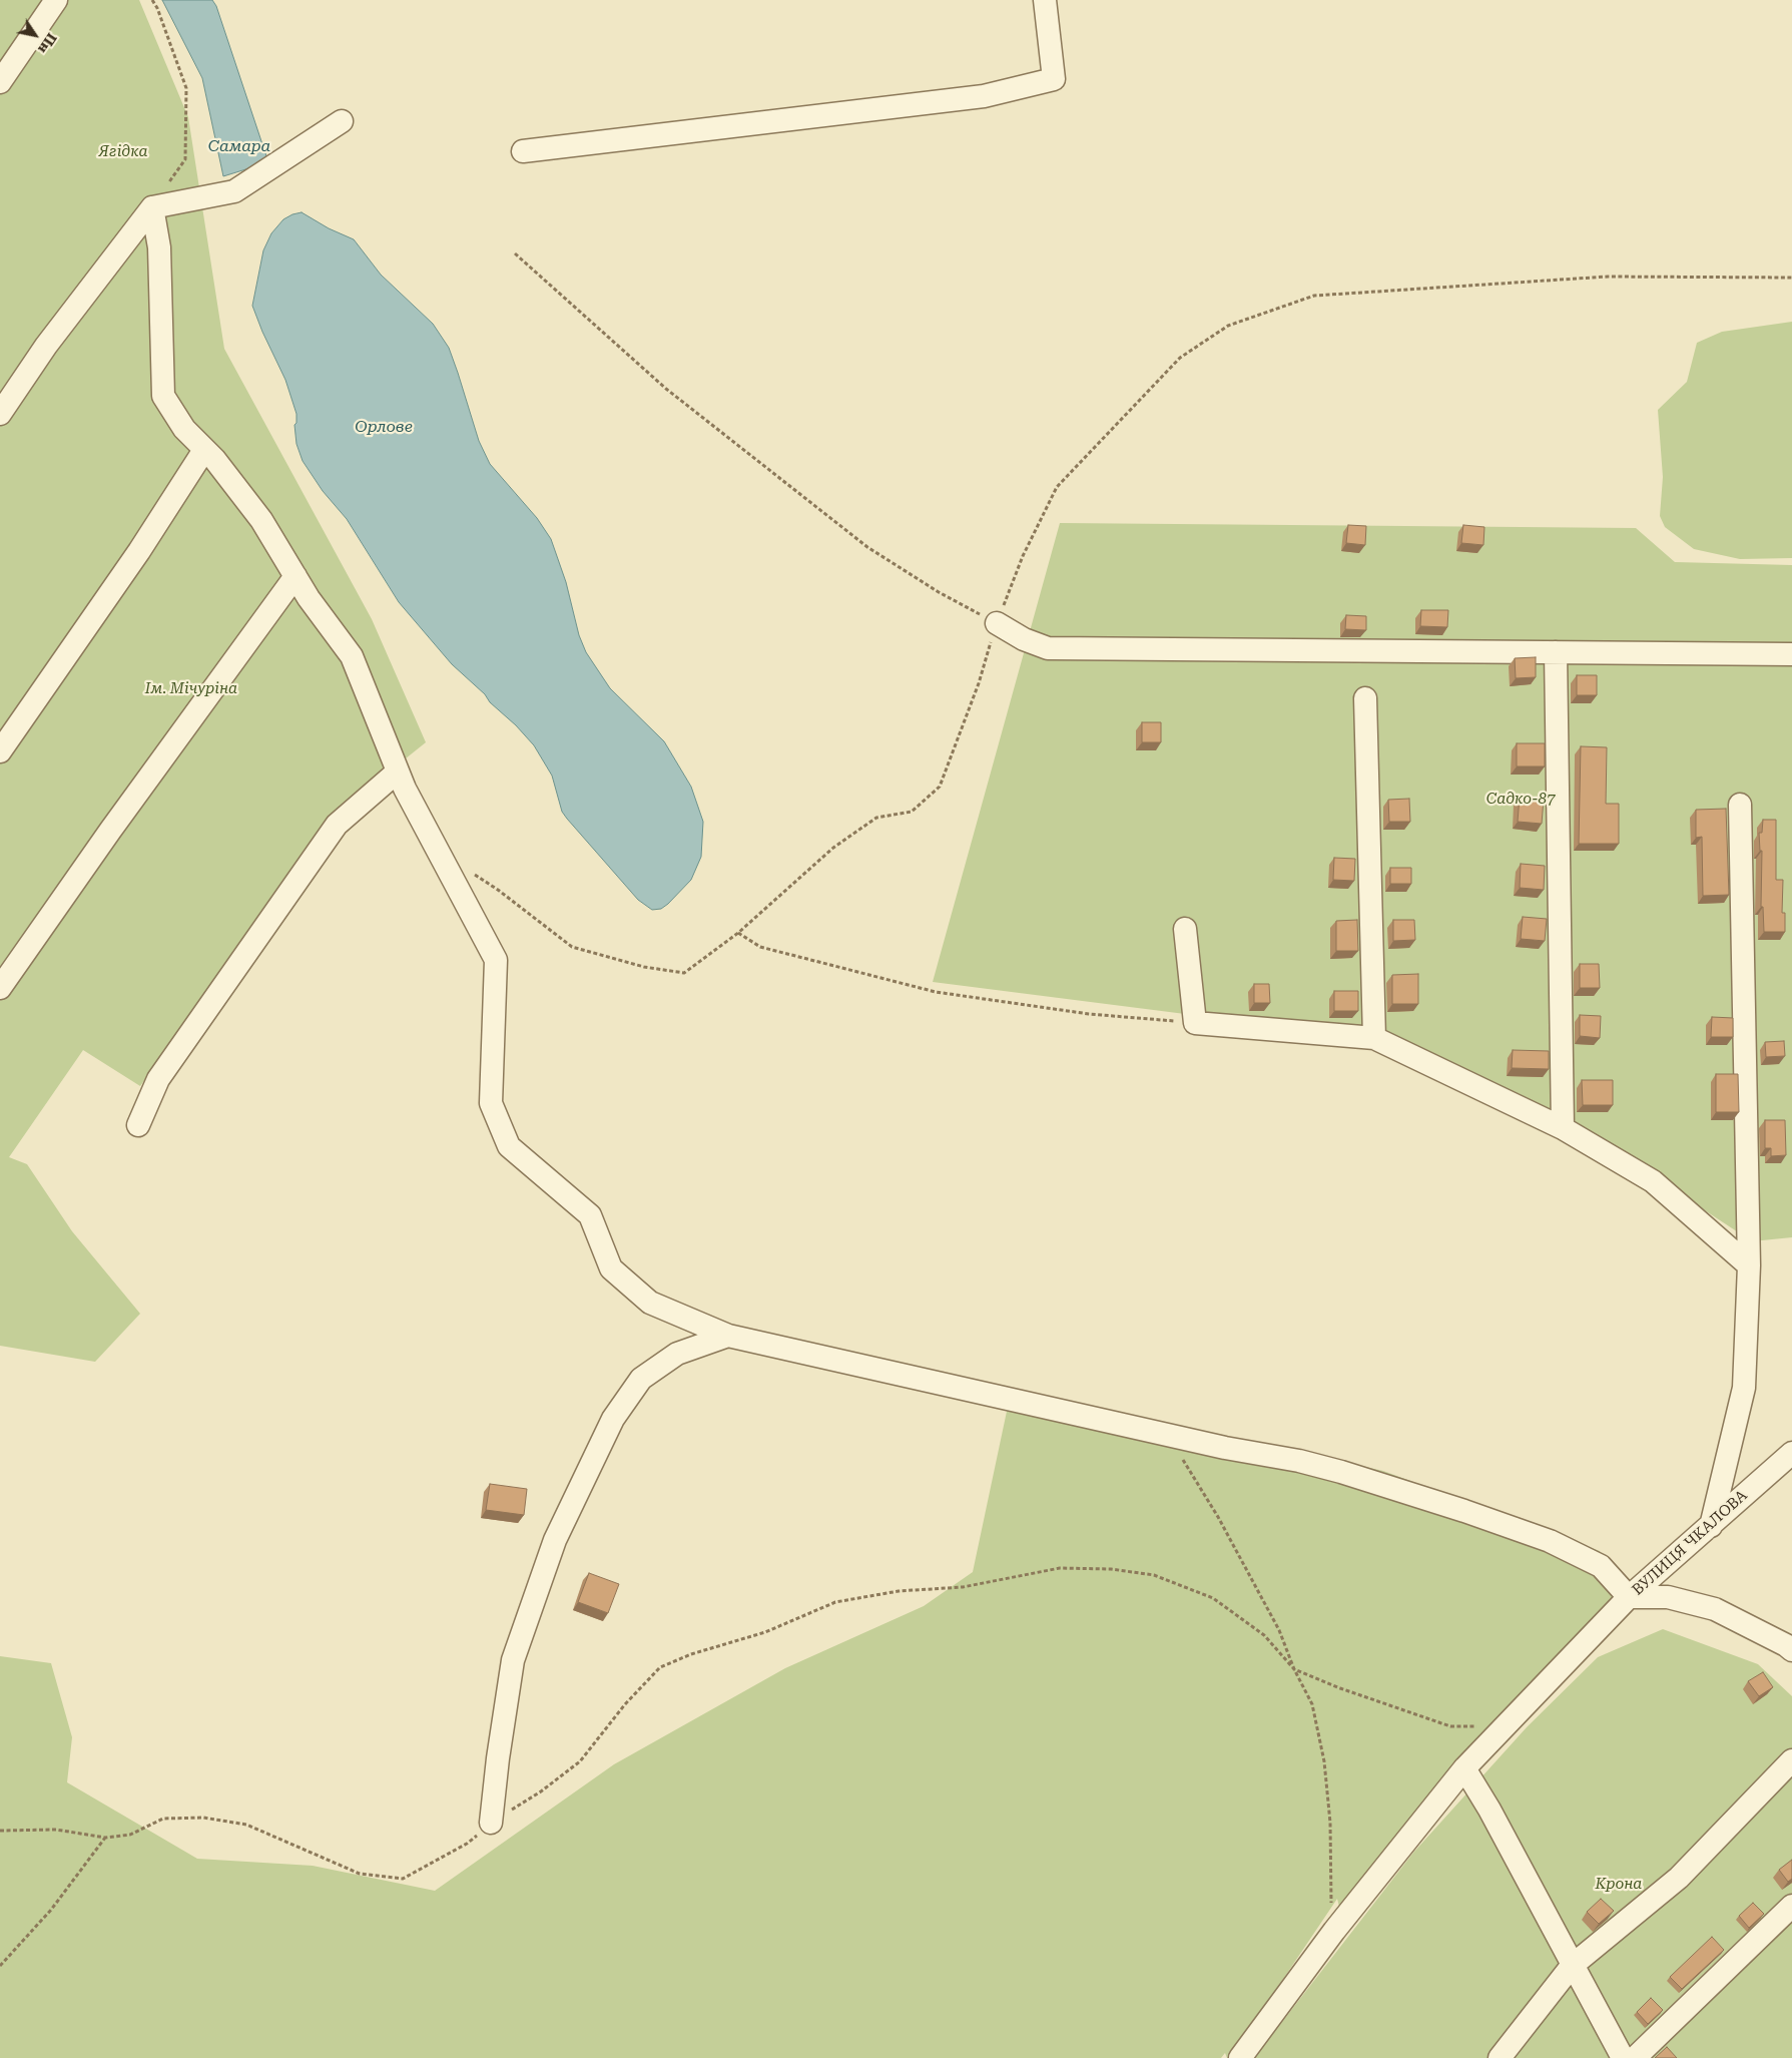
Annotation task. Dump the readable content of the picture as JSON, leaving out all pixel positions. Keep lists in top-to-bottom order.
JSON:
{
  "streets": {
    "street": ["ВУЛИЦЯ ЧКАЛОВА"]
  },
  "water": ["Самара", "Орлове"],
  "parks": [
    "Ягідка",
    "Ім. Мічуріна",
    "Садко-87",
    "Крона"
  ],
  "north": "bottom right"
}
